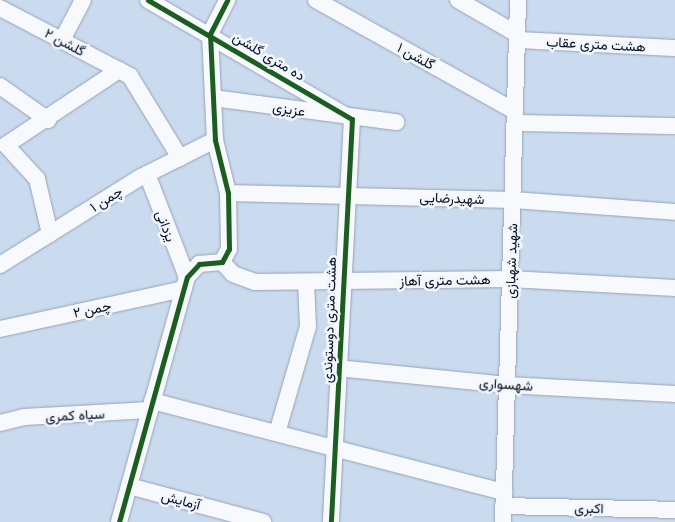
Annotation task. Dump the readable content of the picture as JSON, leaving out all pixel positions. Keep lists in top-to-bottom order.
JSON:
{
  "streets": {
    "street": [
      "گلشن ۲",
      "هشت متری عقاب",
      "ده متری گلشن",
      "گلشن ۱",
      "عزیزی",
      "شهیدرضایی",
      "چمن ۱",
      "یزدانی",
      "شهید شهبازی",
      "هشت متری آهاز",
      "چمن ۲",
      "هشت متری دوستوندی",
      "شهسواری",
      "سیاه کمری",
      "آزمایش",
      "اکبری"
    ]
  },
  "crossings": [
    ["هشت متری عقاب", "شهید شهبازی"],
    ["ده متری گلشن", "عزیزی"],
    ["ده متری گلشن", "هشت متری دوستوندی"],
    ["گلشن ۱", "شهید شهبازی"],
    ["عزیزی", "هشت متری دوستوندی"],
    ["شهیدرضایی", "شهید شهبازی"],
    ["شهیدرضایی", "هشت متری دوستوندی"],
    ["چمن ۱", "یزدانی"],
    ["یزدانی", "چمن ۲"],
    ["شهید شهبازی", "هشت متری آهاز"],
    ["شهید شهبازی", "شهسواری"],
    ["شهید شهبازی", "اکبری"],
    ["هشت متری آهاز", "چمن ۲"],
    ["هشت متری آهاز", "هشت متری دوستوندی"],
    ["هشت متری دوستوندی", "شهسواری"],
    ["هشت متری دوستوندی", "سیاه کمری"],
    ["هشت متری دوستوندی", "اکبری"],
    ["سیاه کمری", "اکبری"]
  ]
}
